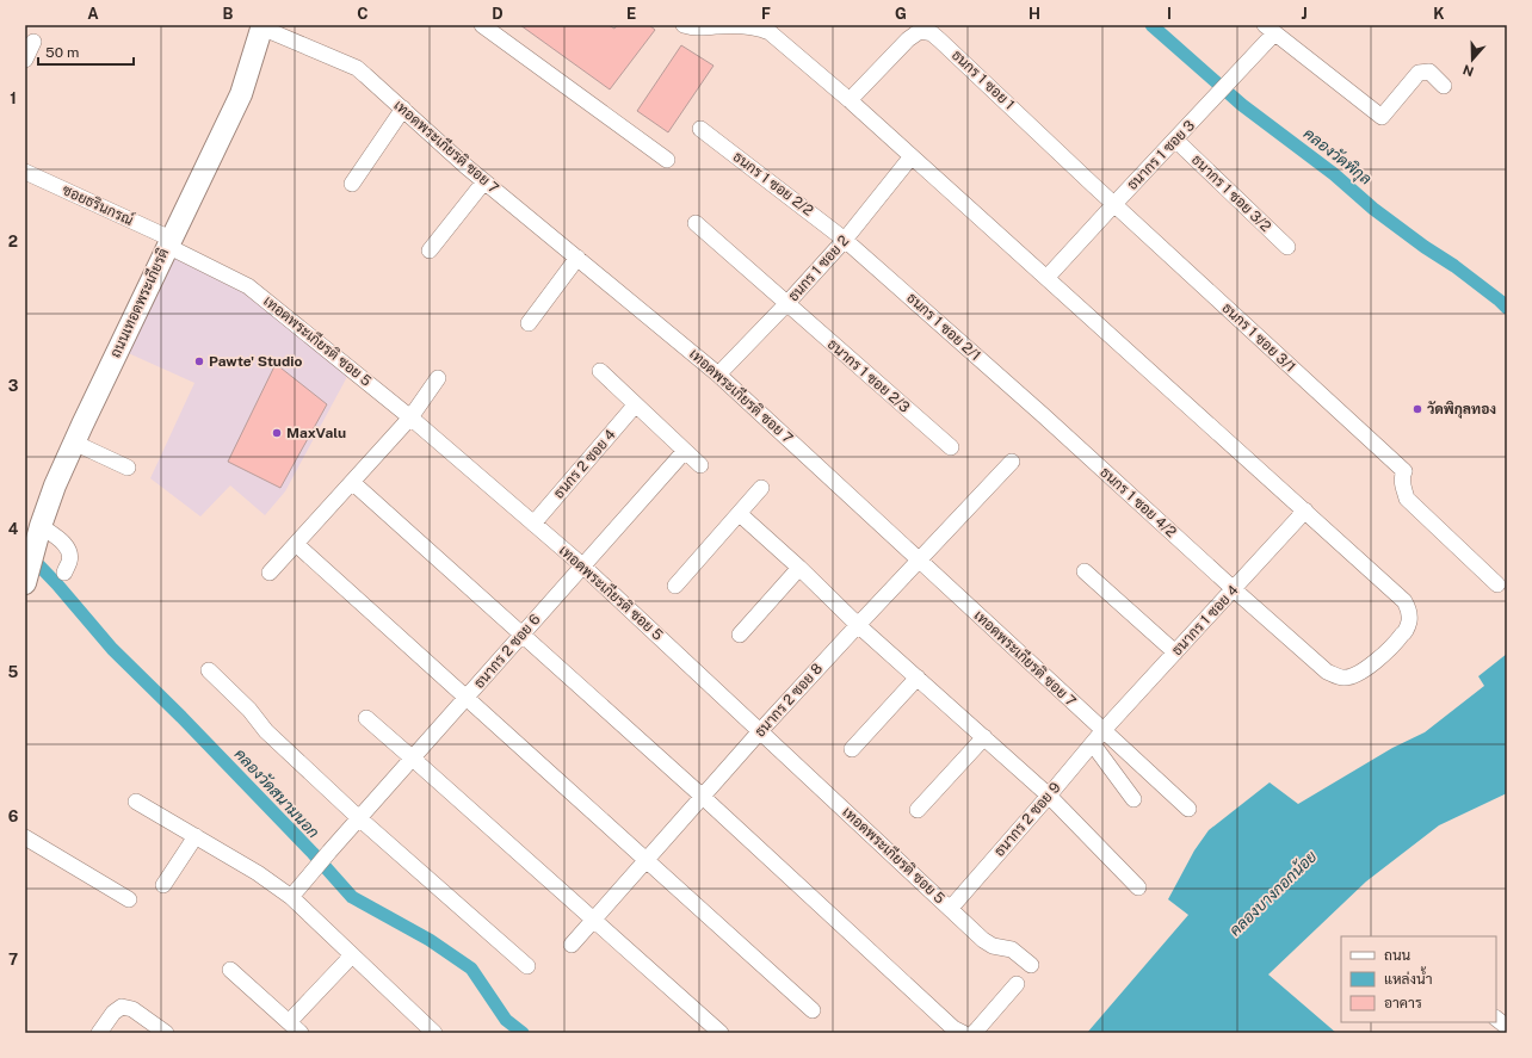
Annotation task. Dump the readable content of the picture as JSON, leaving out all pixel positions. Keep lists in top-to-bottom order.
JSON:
{
  "streets": {
    "main road": ["ถนนเทอดพระเกียรติ"],
    "street": [
      "ธนกร 1 ซอย 1",
      "เทอดพระเกียรติ ซอย 7",
      "ธนากร 1 ซอย 3",
      "ธนกร 1 ซอย 2/2",
      "ธนากร 1 ซอย 3/2",
      "ซอยธรินกรณ์",
      "ธนกร 1 ซอย 2",
      "ธนกร 1 ซอย 2/1",
      "ธนกร 1 ซอย 3/1",
      "เทอดพระเกียรติ ซอย 5",
      "ธนากร 1 ซอย 2/3",
      "ธนกร 2 ซอย 4",
      "ธนกร 1 ซอย 4/2",
      "ธนากร 1 ซอย 4",
      "ธนากร 2 ซอย 6",
      "ธนากร 2 ซอย 8",
      "ธนากร 2 ซอย 9"
    ]
  },
  "crossings": [
    ["ธนกร 1 ซอย 1", "ธนากร 1 ซอย 3"],
    ["ธนกร 1 ซอย 1", "ธนกร 1 ซอย 3/1"],
    ["เทอดพระเกียรติ ซอย 7", "ธนกร 1 ซอย 2"],
    ["เทอดพระเกียรติ ซอย 7", "ถนนเทอดพระเกียรติ"],
    ["เทอดพระเกียรติ ซอย 7", "ธนากร 1 ซอย 4"],
    ["เทอดพระเกียรติ ซอย 7", "ธนากร 2 ซอย 8"],
    ["เทอดพระเกียรติ ซอย 7", "ธนากร 2 ซอย 9"],
    ["ธนากร 1 ซอย 3", "ธนากร 1 ซอย 3/2"],
    ["ธนากร 1 ซอย 3", "ธนกร 1 ซอย 3/1"],
    ["ธนกร 1 ซอย 2/2", "ธนกร 1 ซอย 2"],
    ["ธนกร 1 ซอย 2/2", "ธนกร 1 ซอย 2/1"],
    ["ซอยธรินกรณ์", "ถนนเทอดพระเกียรติ"],
    ["ซอยธรินกรณ์", "เทอดพระเกียรติ ซอย 5"],
    ["ธนกร 1 ซอย 2", "ธนกร 1 ซอย 2/1"],
    ["ธนกร 1 ซอย 2", "ธนากร 1 ซอย 2/3"],
    ["ถนนเทอดพระเกียรติ", "เทอดพระเกียรติ ซอย 5"],
    ["ธนกร 1 ซอย 2/1", "ธนกร 1 ซอย 4/2"],
    ["เทอดพระเกียรติ ซอย 5", "ธนกร 2 ซอย 4"],
    ["เทอดพระเกียรติ ซอย 5", "ธนากร 2 ซอย 6"],
    ["เทอดพระเกียรติ ซอย 5", "ธนากร 2 ซอย 8"],
    ["เทอดพระเกียรติ ซอย 5", "ธนากร 2 ซอย 9"],
    ["ธนกร 1 ซอย 4/2", "ธนากร 1 ซอย 4"],
    ["ธนากร 1 ซอย 4", "ธนากร 2 ซอย 9"]
  ],
  "water": ["คลองวัดพิกุล", "คลองวัดสนามนอก", "คลองบางกอกน้อย"],
  "places": ["Pawte' Studio", "วัดพิกุลทอง", "MaxValu"],
  "legend": ["ถนน", "แหล่งน้ำ", "อาคาร"],
  "scale_bar": "50 m",
  "north": "bottom",
  "grid": {
    "columns": [
      "A",
      "B",
      "C",
      "D",
      "E",
      "F",
      "G",
      "H",
      "I",
      "J",
      "K"
    ],
    "rows": [
      "1",
      "2",
      "3",
      "4",
      "5",
      "6",
      "7"
    ]
  }
}
